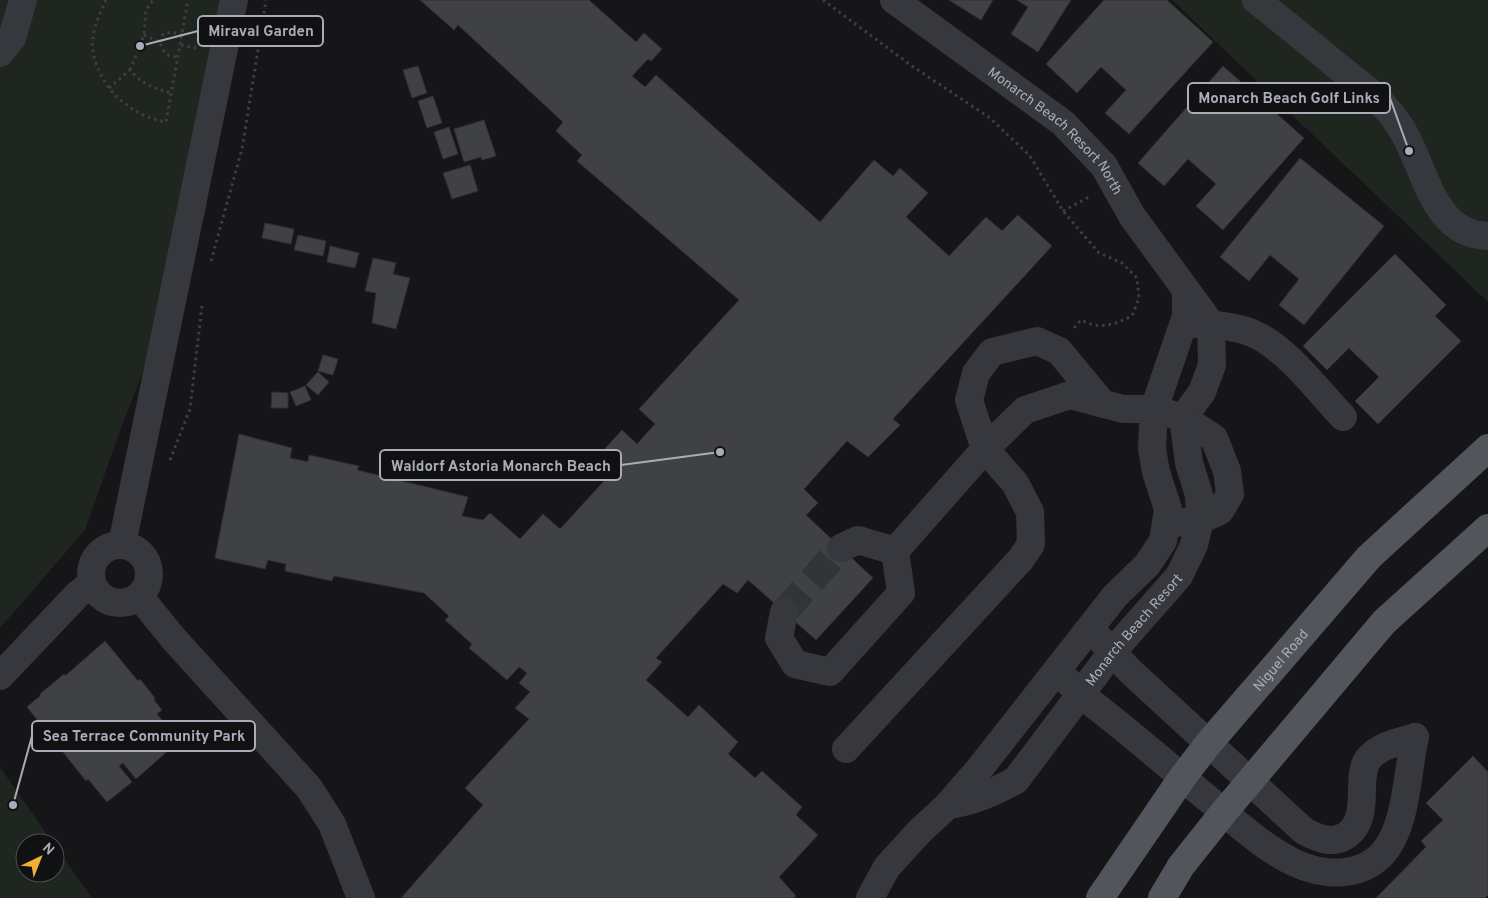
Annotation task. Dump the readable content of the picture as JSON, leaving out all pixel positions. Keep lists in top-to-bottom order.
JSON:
{
  "streets": {
    "main road": ["Niguel Road"],
    "street": ["Monarch Beach Resort North", "Monarch Beach Resort"]
  },
  "places": [
    "Miraval Garden",
    "Monarch Beach Golf Links",
    "Waldorf Astoria Monarch Beach",
    "Sea Terrace Community Park"
  ],
  "north": "top right"
}
